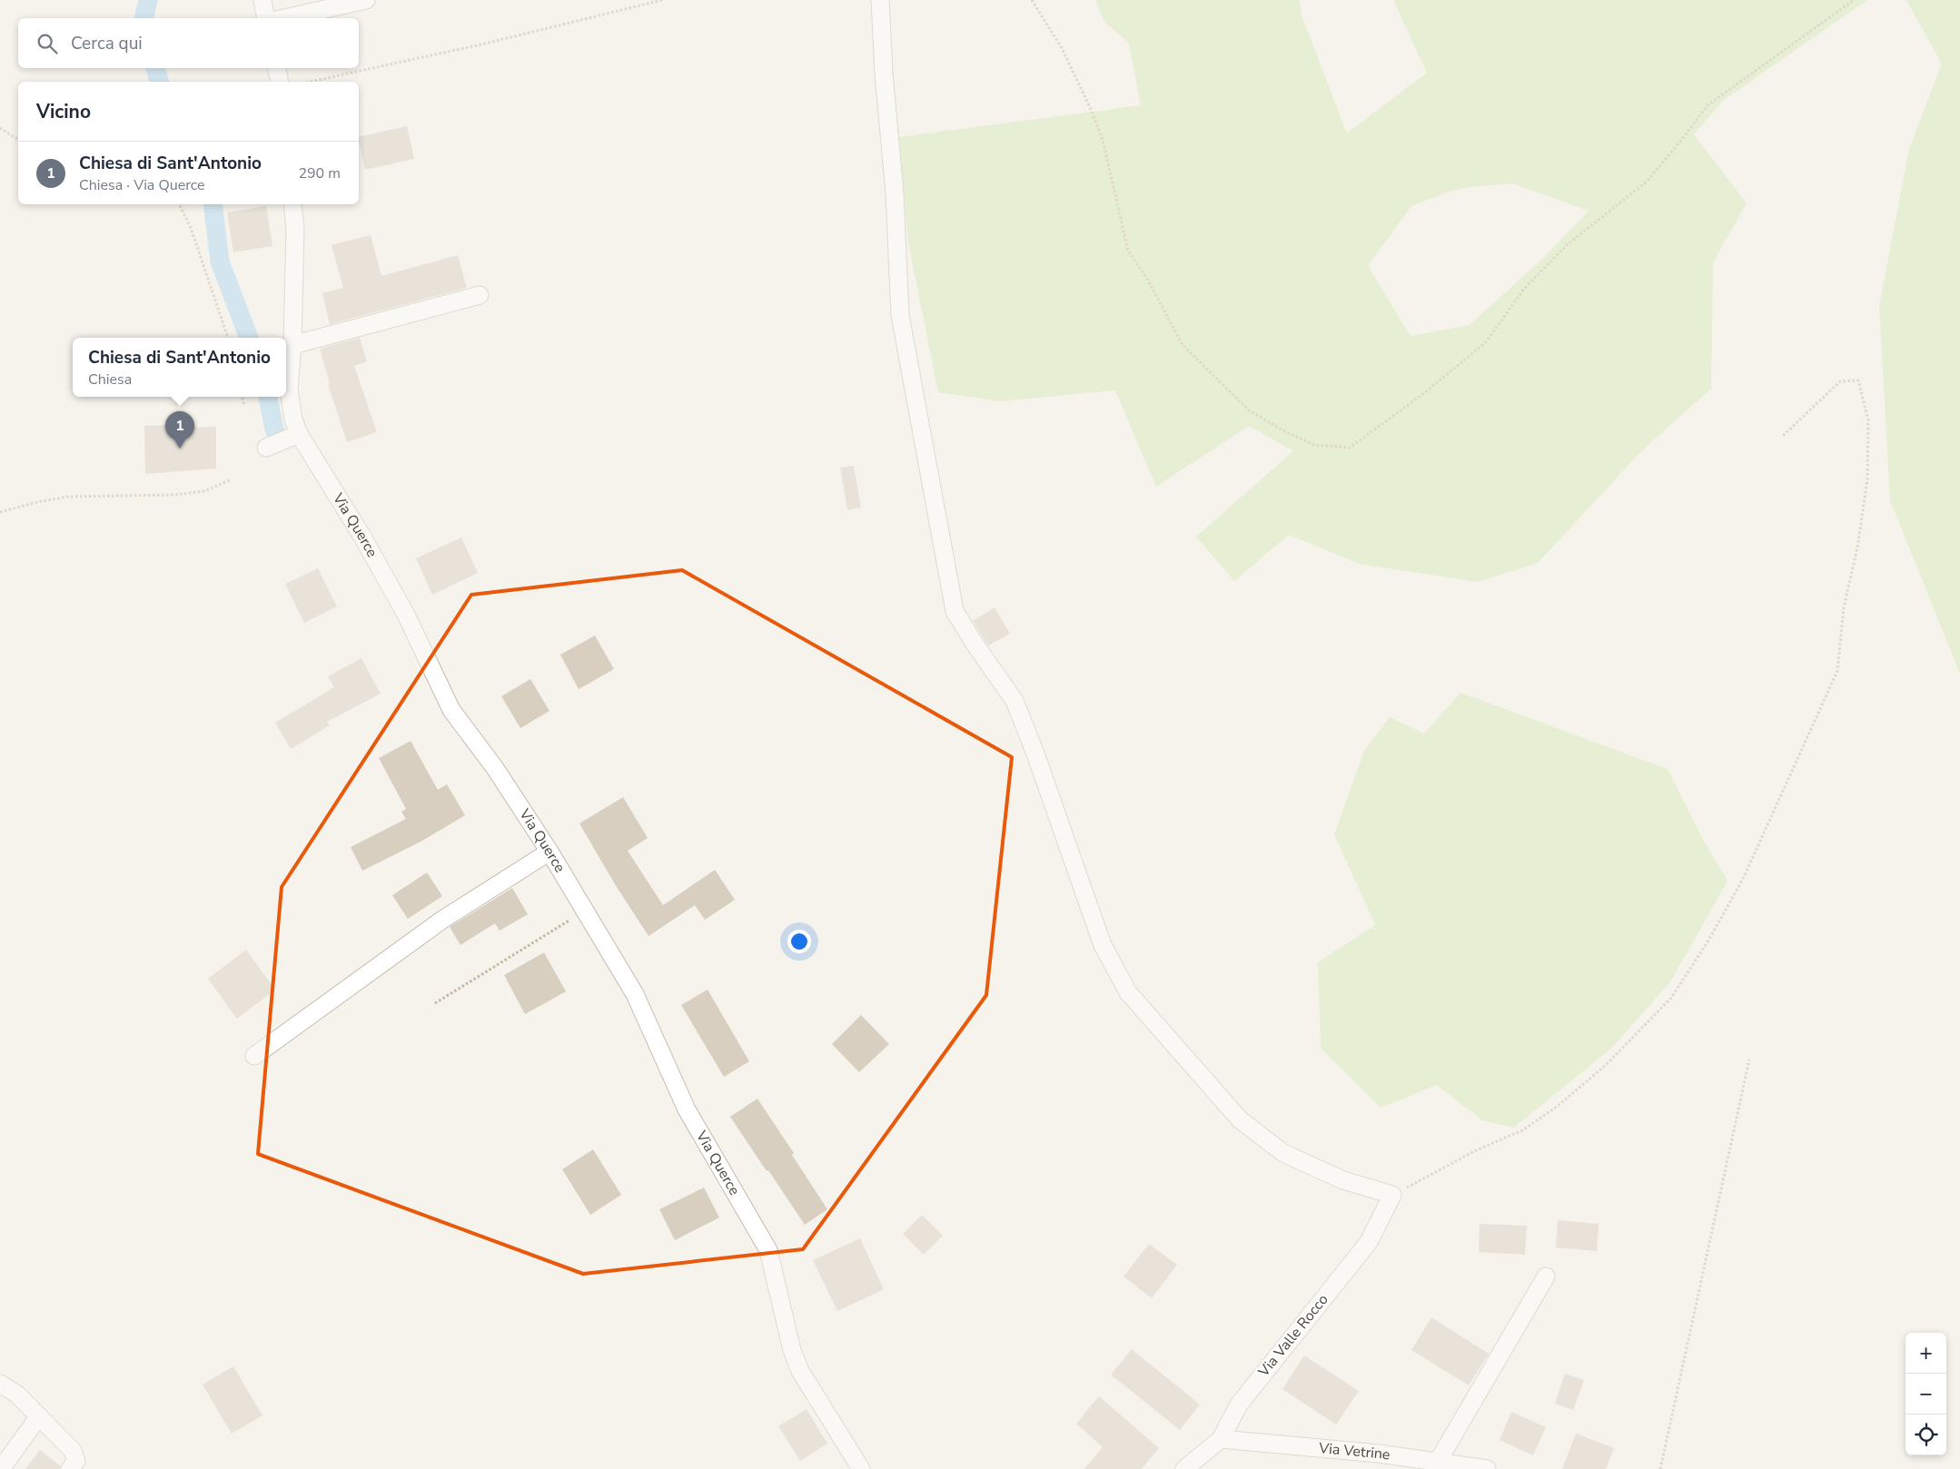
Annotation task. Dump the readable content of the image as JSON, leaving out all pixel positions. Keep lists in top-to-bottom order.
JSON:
{
  "streets": {
    "street": ["Via Querce", "Via Valle Rocco", "Via Vetrine"]
  },
  "crossings": [
    ["Via Valle Rocco", "Via Vetrine"]
  ],
  "page": {
    "search": "Cerca qui",
    "heading": "Vicino",
    "list": [
      {
        "mark": "1",
        "name": "Chiesa di Sant'Antonio",
        "note": "Chiesa · Via Querce",
        "value": "290 m"
      }
    ],
    "popup": ["Chiesa di Sant'Antonio", "Chiesa"],
    "pins": "1",
    "map_buttons": ["+", "−"]
  }
}
